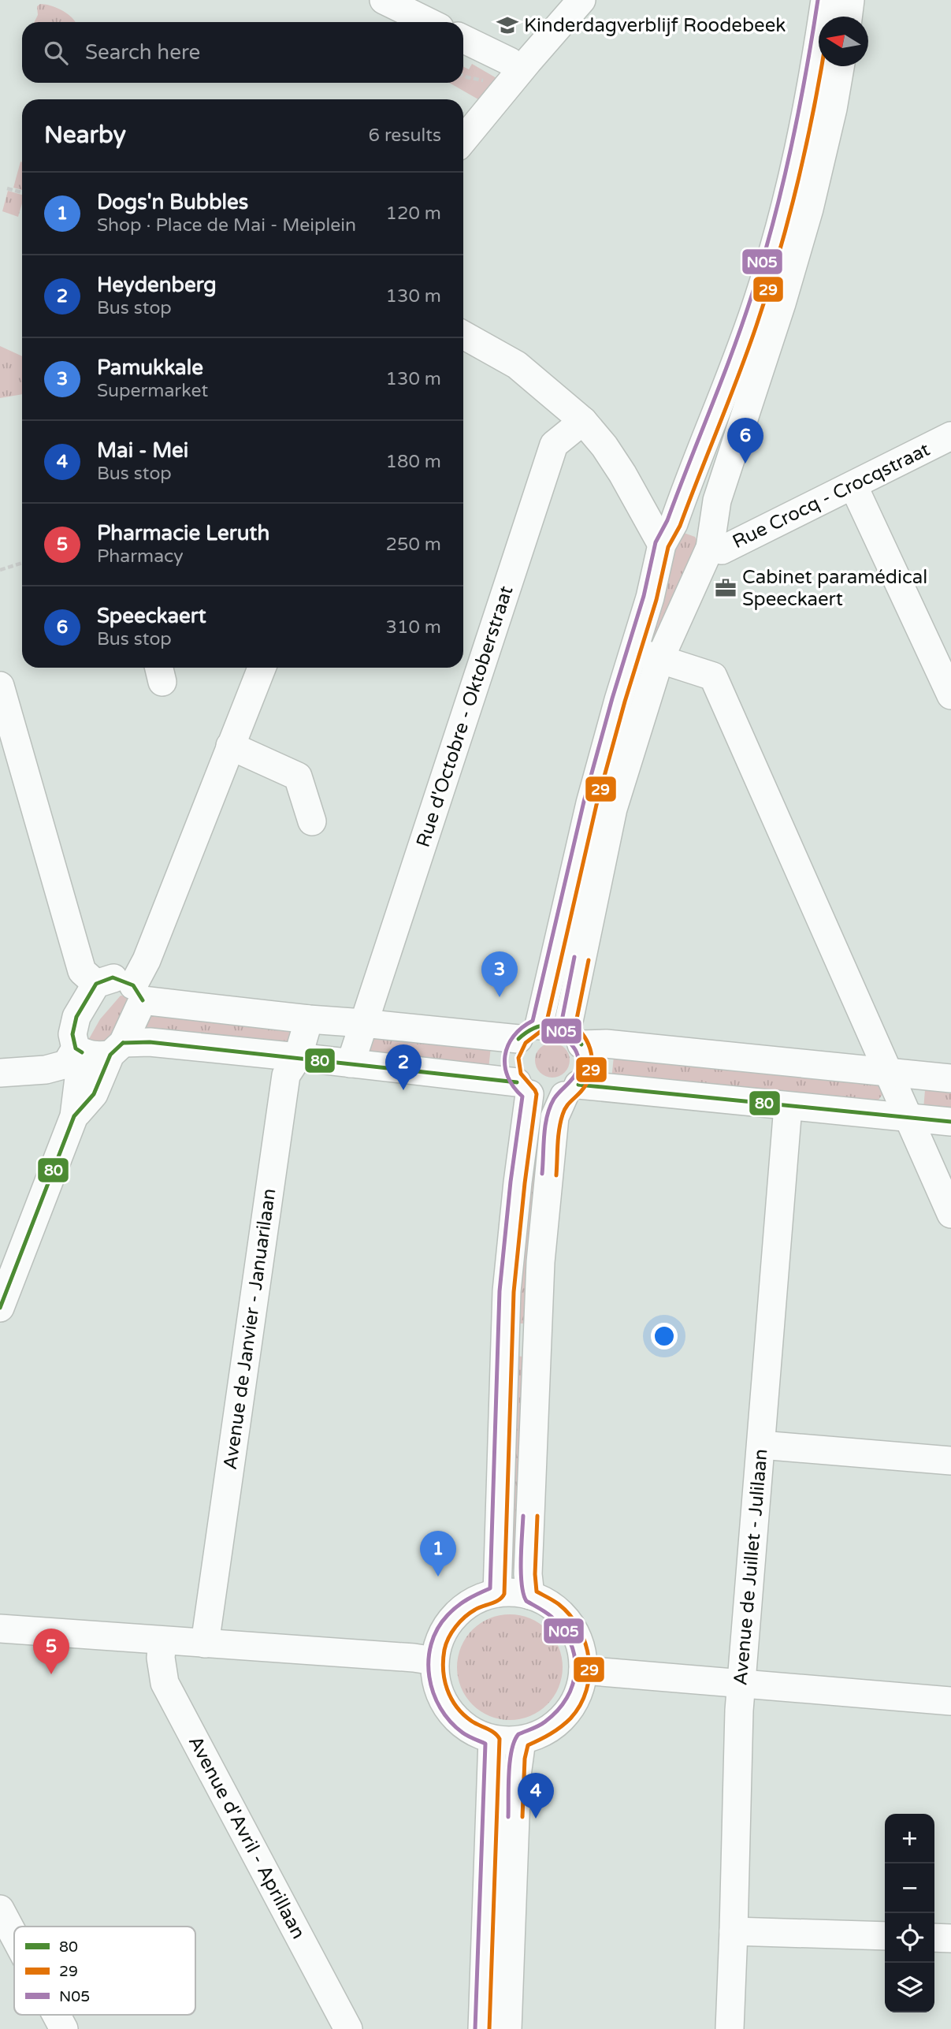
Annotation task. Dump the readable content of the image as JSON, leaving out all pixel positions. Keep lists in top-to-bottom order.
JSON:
{
  "streets": {
    "street": [
      "Rue Crocq - Crocqstraat",
      "Rue d'Octobre - Oktoberstraat",
      "Avenue de Janvier - Januarilaan",
      "Avenue de Juillet - Julilaan",
      "Avenue d'Avril - Aprillaan"
    ]
  },
  "places": {
    "school or university": ["Kinderdagverblijf Roodebeek"],
    "office": ["Cabinet paramédical Speeckaert"]
  },
  "lines": ["transit line N05", "transit line 29", "transit line 80"],
  "legend": ["80", "29", "N05"],
  "north": "left",
  "page": {
    "search": "Search here",
    "heading": ["Nearby", "6 results"],
    "list": [
      {
        "mark": "1",
        "name": "Dogs'n Bubbles",
        "note": "Shop · Place de Mai - Meiplein",
        "value": "120 m"
      },
      {
        "mark": "2",
        "name": "Heydenberg",
        "note": "Bus stop",
        "value": "130 m"
      },
      {
        "mark": "3",
        "name": "Pamukkale",
        "note": "Supermarket",
        "value": "130 m"
      },
      {
        "mark": "4",
        "name": "Mai - Mei",
        "note": "Bus stop",
        "value": "180 m"
      },
      {
        "mark": "5",
        "name": "Pharmacie Leruth",
        "note": "Pharmacy",
        "value": "250 m"
      },
      {
        "mark": "6",
        "name": "Speeckaert",
        "note": "Bus stop",
        "value": "310 m"
      }
    ],
    "pins": [
      "6",
      "3",
      "2",
      "1",
      "5",
      "4"
    ],
    "map_buttons": ["+", "−"]
  }
}
